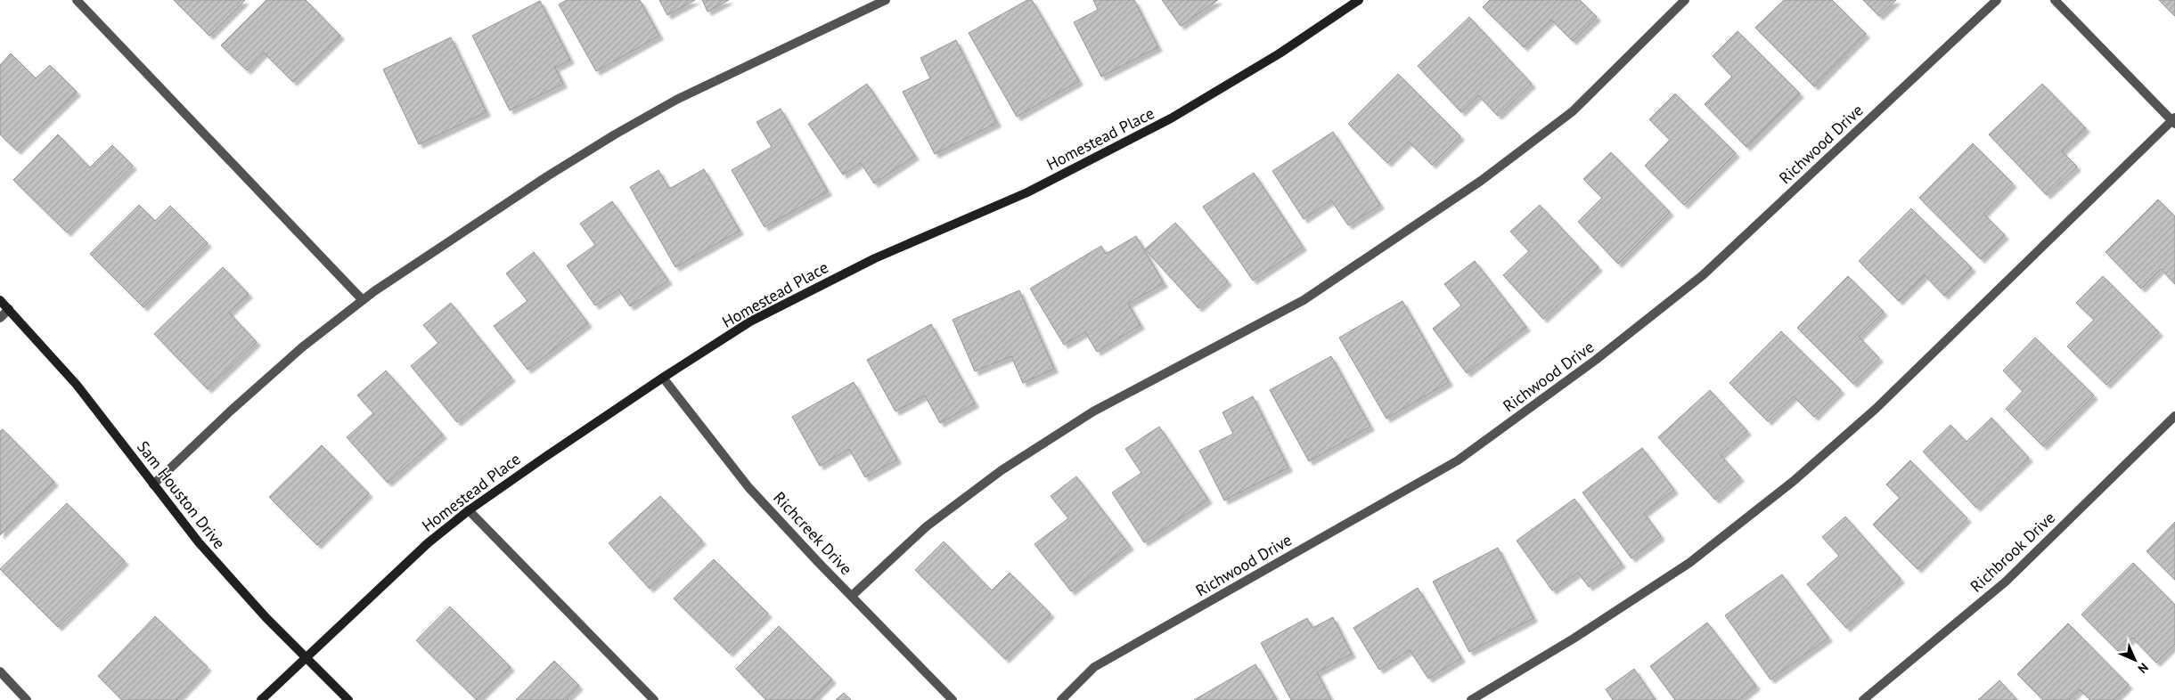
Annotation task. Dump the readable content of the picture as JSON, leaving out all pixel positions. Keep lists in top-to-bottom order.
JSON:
{
  "streets": {
    "street": [
      "Homestead Place",
      "Richwood Drive",
      "Sam Houston Drive",
      "Richcreek Drive",
      "Richbrook Drive"
    ]
  },
  "crossings": [
    ["Homestead Place", "Sam Houston Drive"],
    ["Homestead Place", "Richcreek Drive"]
  ],
  "north": "bottom right"
}
